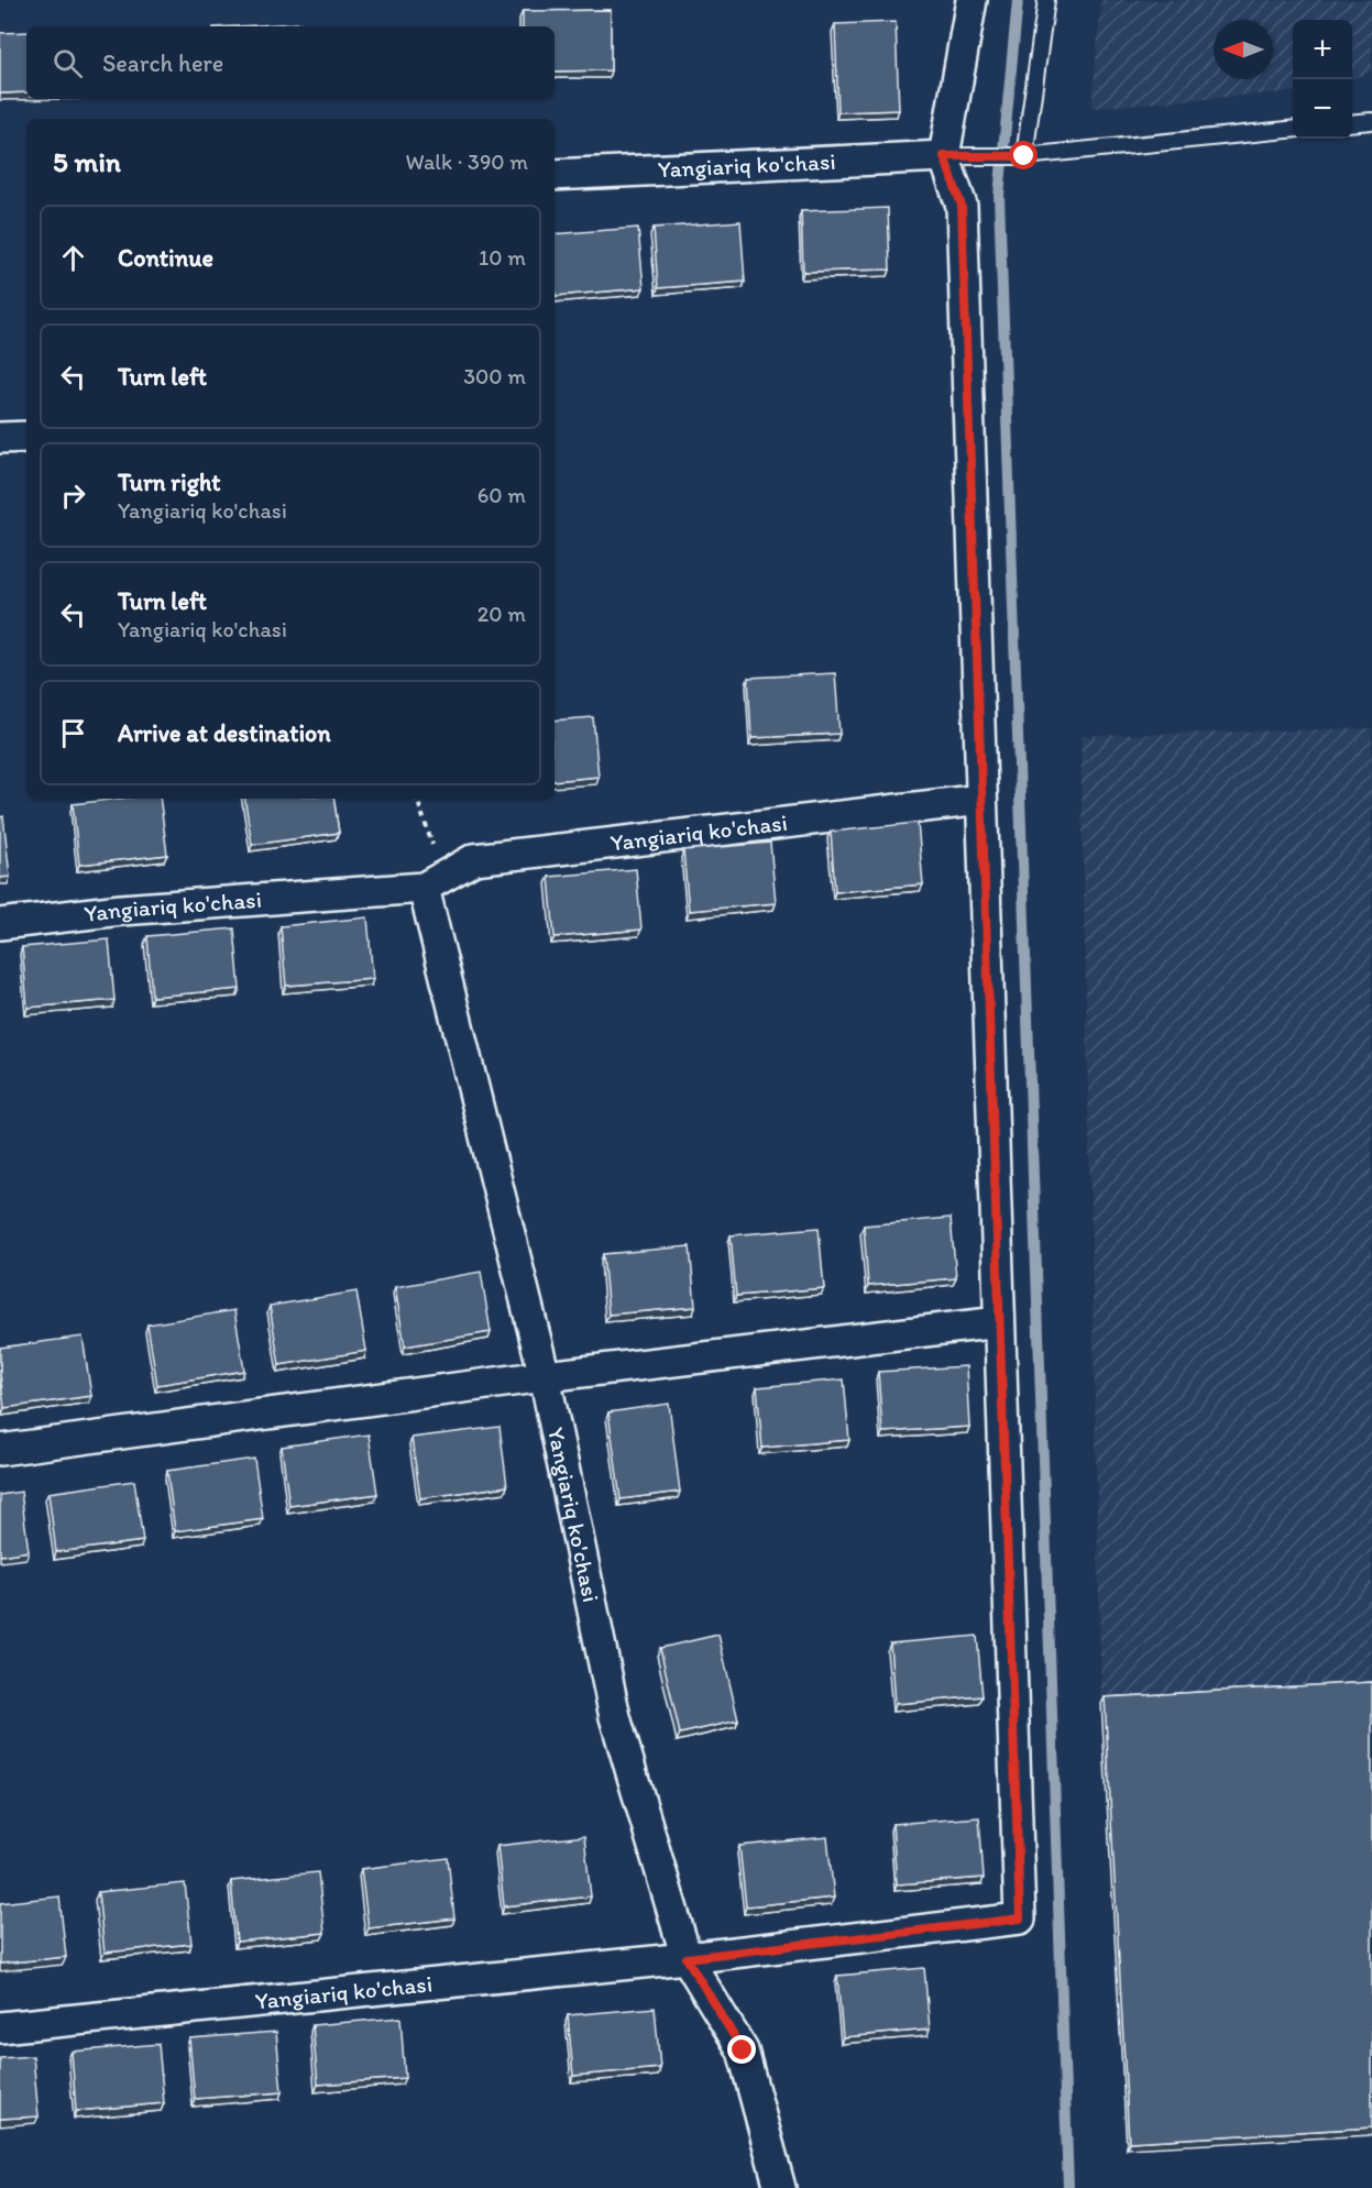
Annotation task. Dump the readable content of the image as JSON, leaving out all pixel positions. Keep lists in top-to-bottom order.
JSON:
{
  "streets": {
    "street": ["Yangiariq ko'chasi"]
  },
  "north": "left",
  "page": {
    "map_buttons": ["+", "−"],
    "search": "Search here",
    "heading": ["5 min", "Walk · 390 m"],
    "list": [
      ["Continue", "10 m"],
      ["Turn left", "300 m"],
      ["Turn right", "Yangiariq ko'chasi", "60 m"],
      ["Turn left", "Yangiariq ko'chasi", "20 m"],
      "Arrive at destination"
    ]
  }
}
